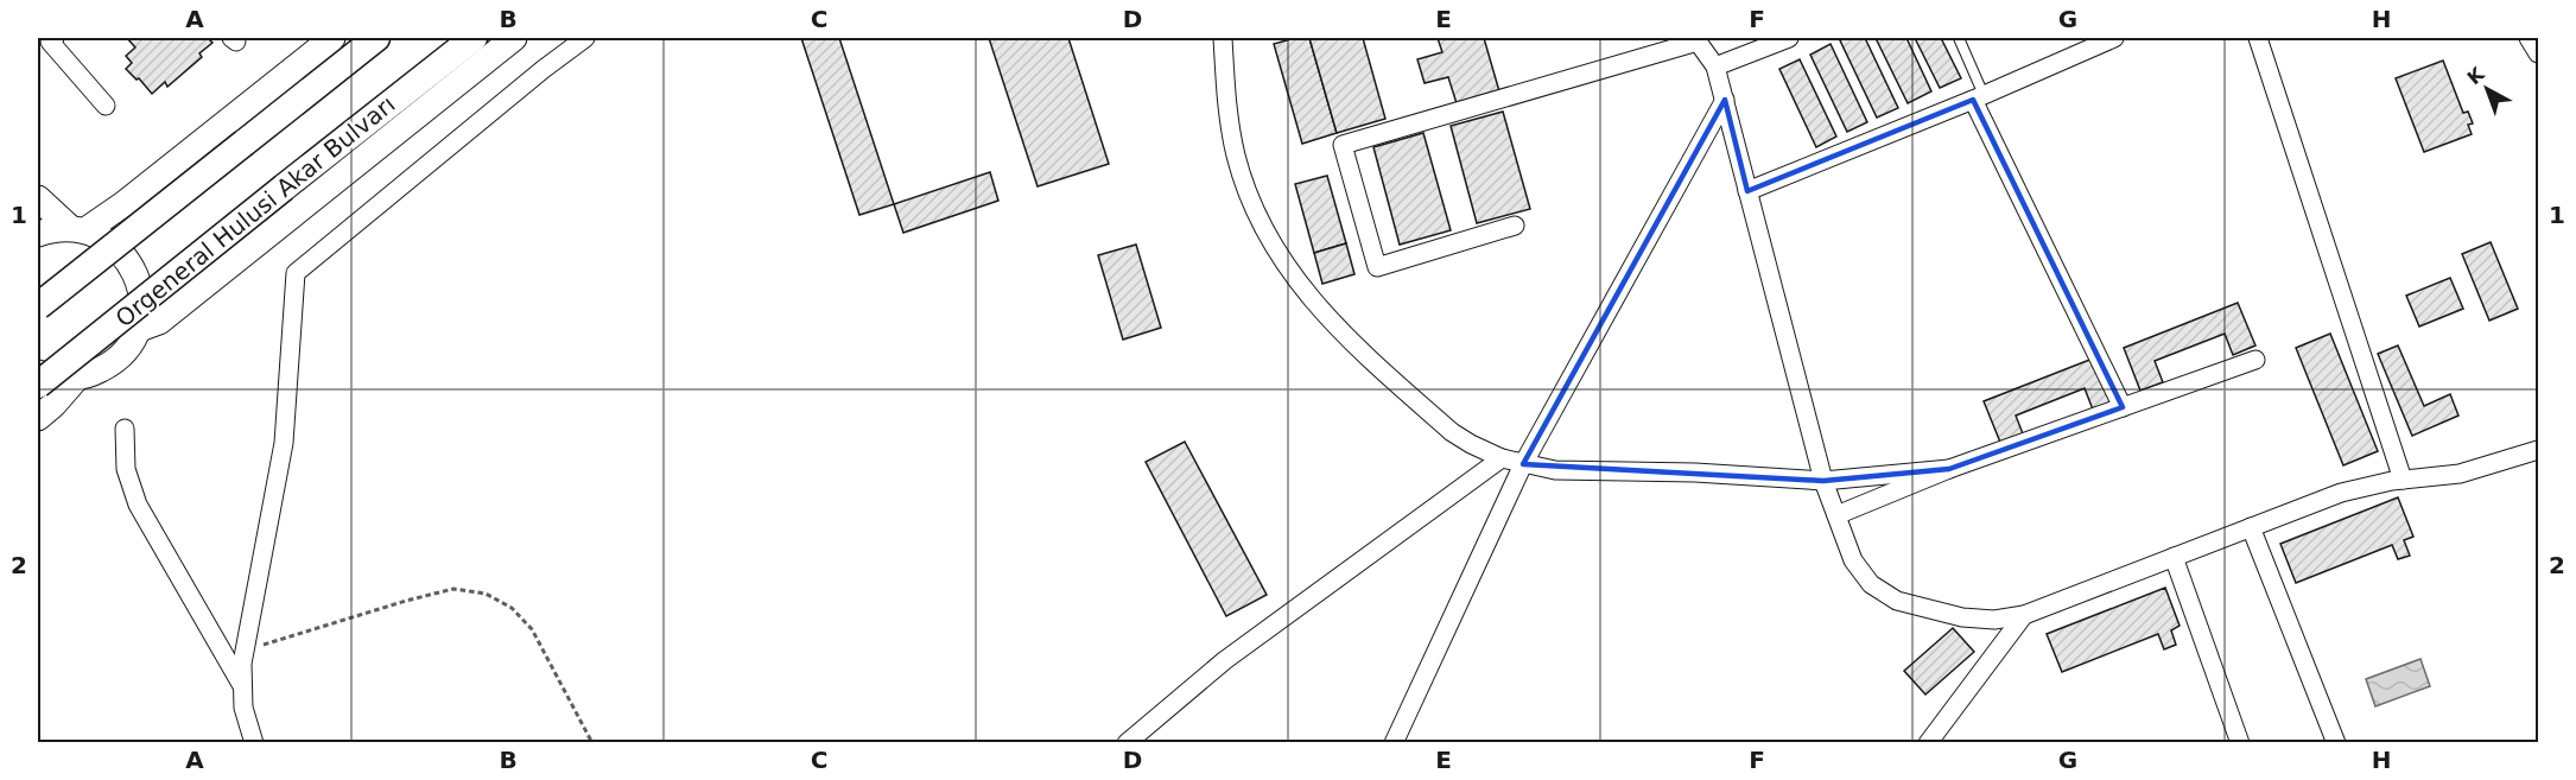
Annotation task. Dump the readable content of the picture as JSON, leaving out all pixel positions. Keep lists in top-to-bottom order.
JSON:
{
  "streets": {
    "main road": ["Orgeneral Hulusi Akar Bulvarı"]
  },
  "north": "top left",
  "grid": {
    "columns": [
      "A",
      "B",
      "C",
      "D",
      "E",
      "F",
      "G",
      "H"
    ],
    "rows": ["1", "2"]
  }
}
